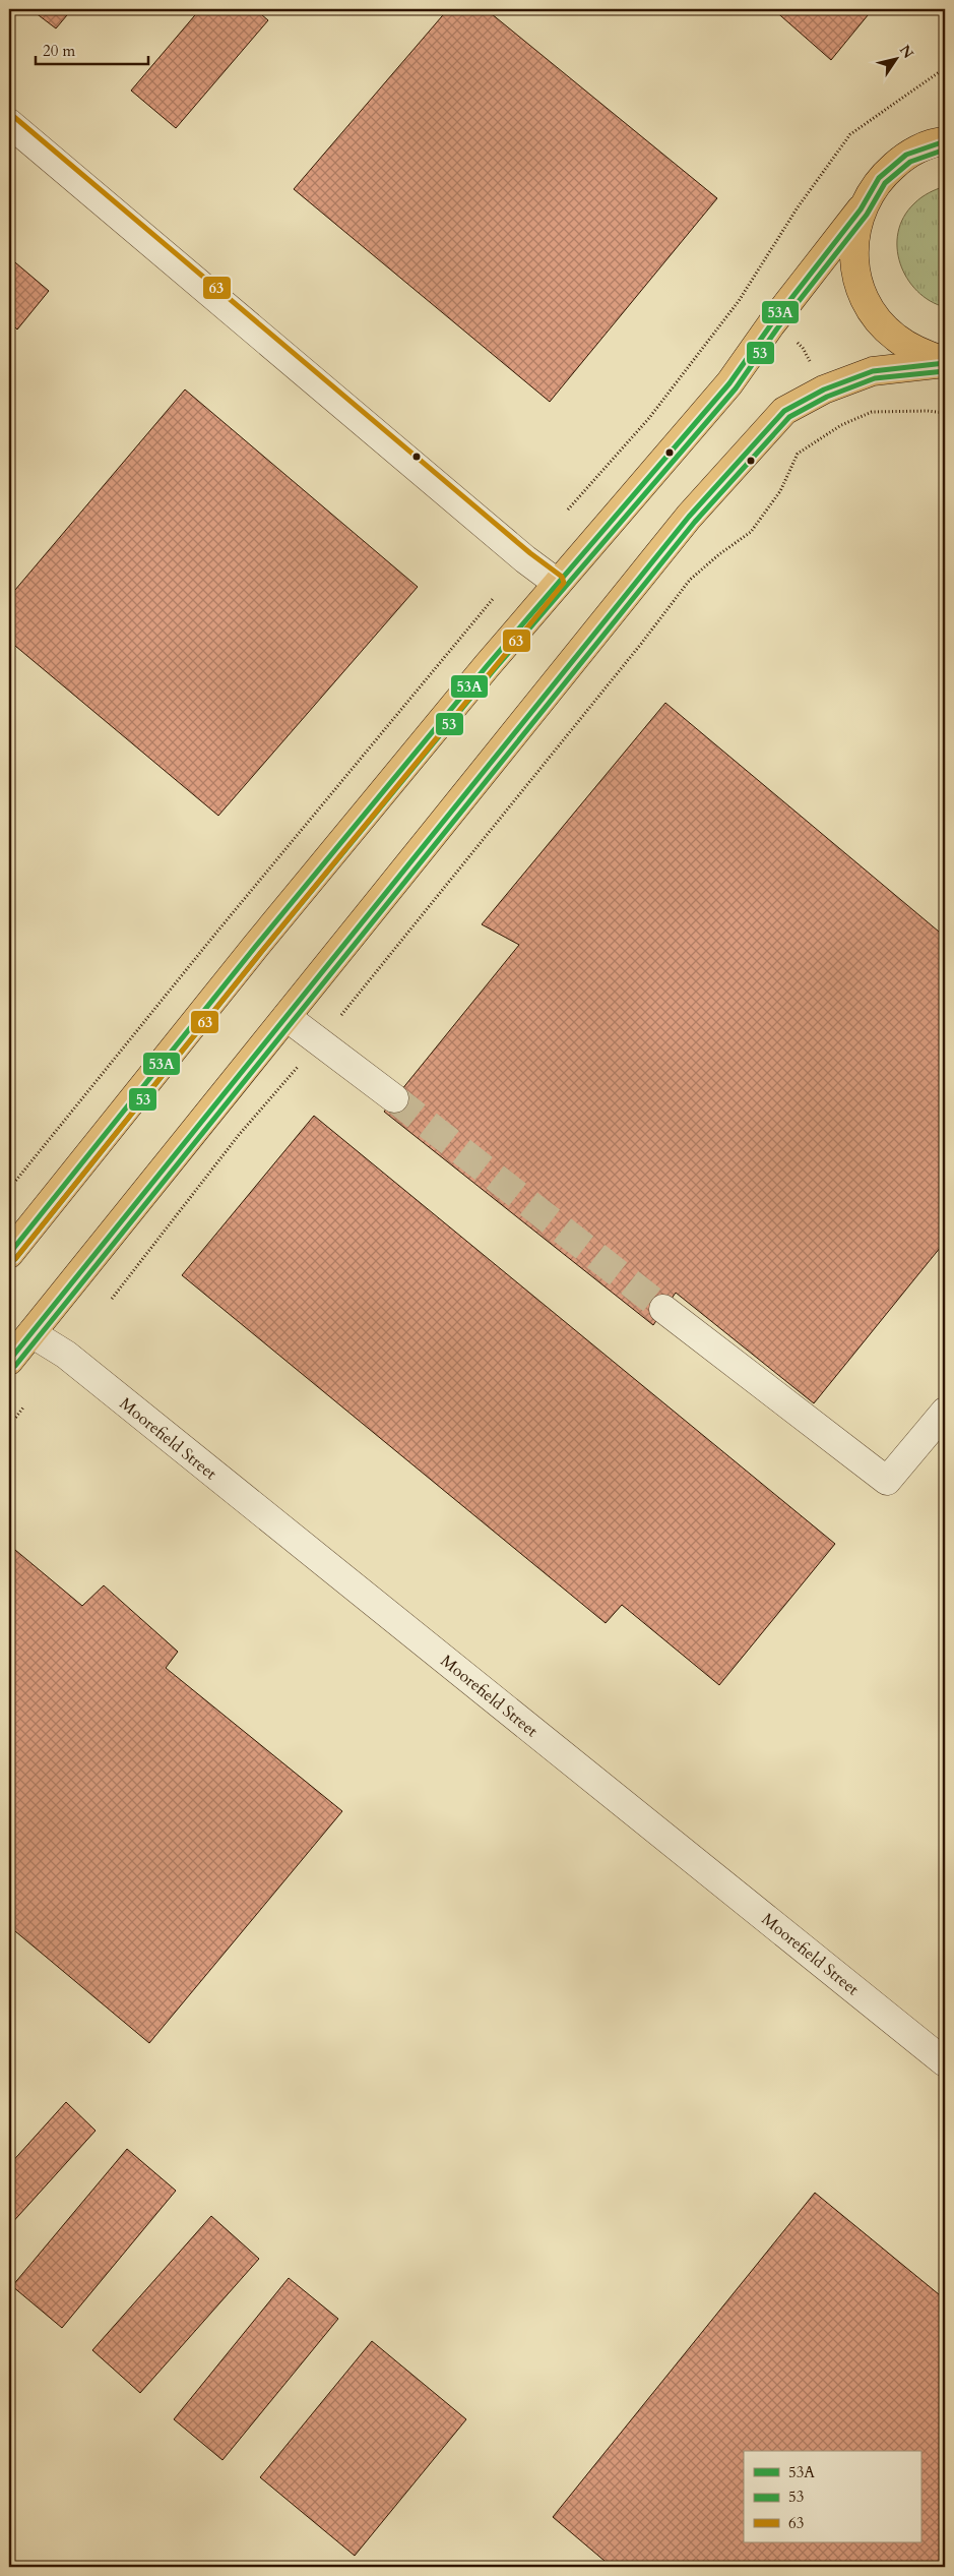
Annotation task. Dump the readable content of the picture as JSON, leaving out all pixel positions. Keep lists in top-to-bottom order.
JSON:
{
  "streets": {
    "street": ["Moorefield Street"]
  },
  "lines": ["transit line 63", "transit line 53A", "transit line 53"],
  "legend": ["53A", "53", "63"],
  "scale_bar": "20 m",
  "north": "top right"
}
